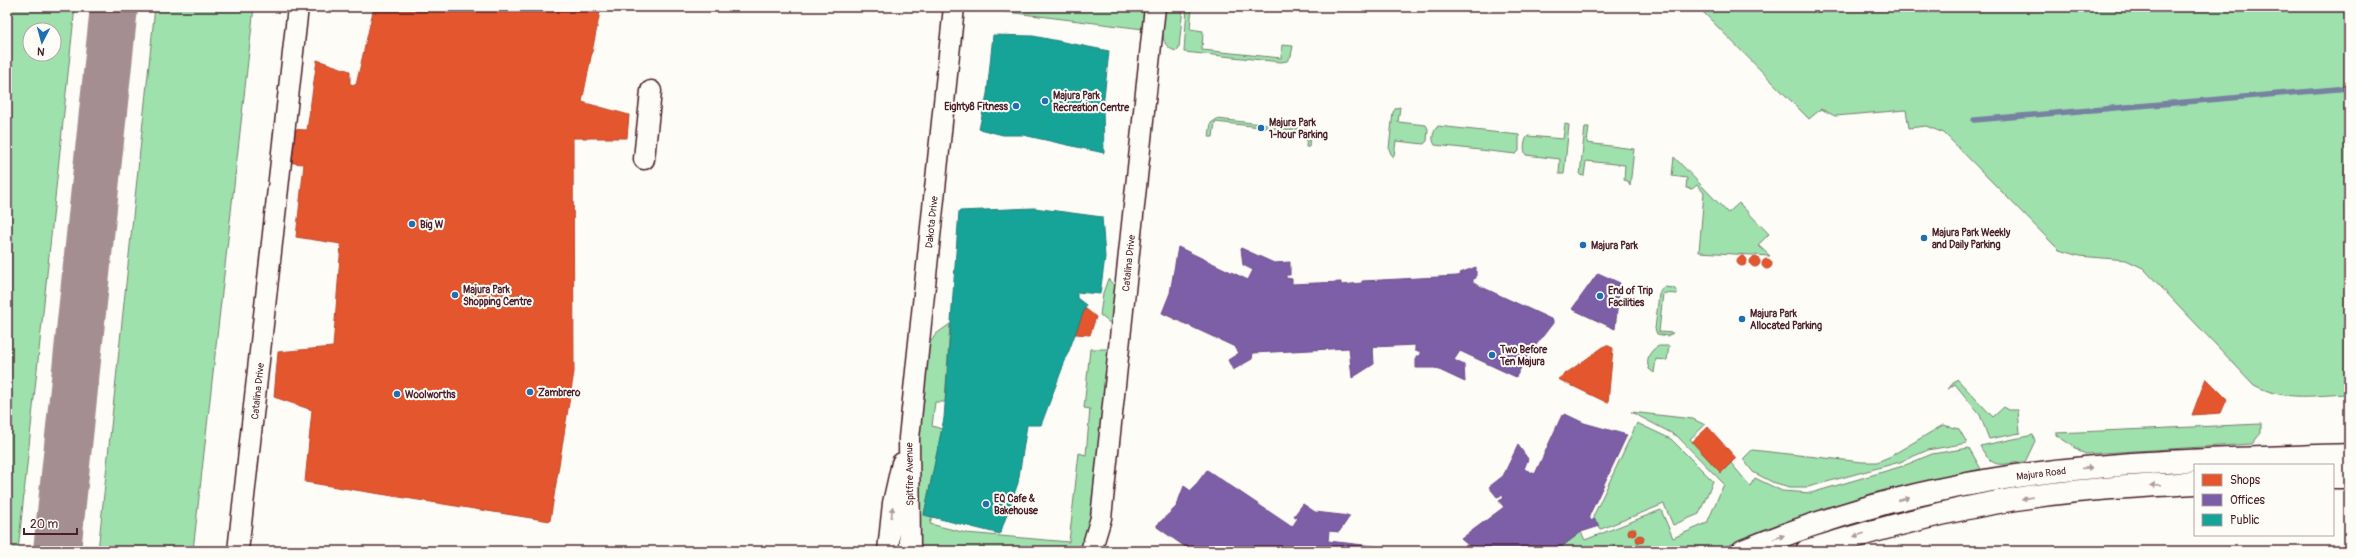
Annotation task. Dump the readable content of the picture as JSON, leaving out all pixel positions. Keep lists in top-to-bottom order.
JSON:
{
  "streets": {
    "main road": ["Majura Road"],
    "street": ["Dakota Drive", "Catalina Drive", "Spitfire Avenue"]
  },
  "crossings": [
    ["Dakota Drive", "Spitfire Avenue"]
  ],
  "places": [
    "Majura Park Recreation Centre",
    "Eighty8 Fitness",
    "Majura Park 1-hour Parking",
    "Big W",
    "Majura Park Weekly and Daily Parking",
    "Majura Park",
    "Majura Park Shopping Centre",
    "End of Trip Facilities",
    "Majura Park Allocated Parking",
    "Two Before Ten Majura",
    "Zambrero",
    "Woolworths",
    "EQ Cafe & Bakehouse"
  ],
  "legend": ["Shops", "Offices", "Public"],
  "scale_bar": "20 m",
  "north": "bottom"
}
